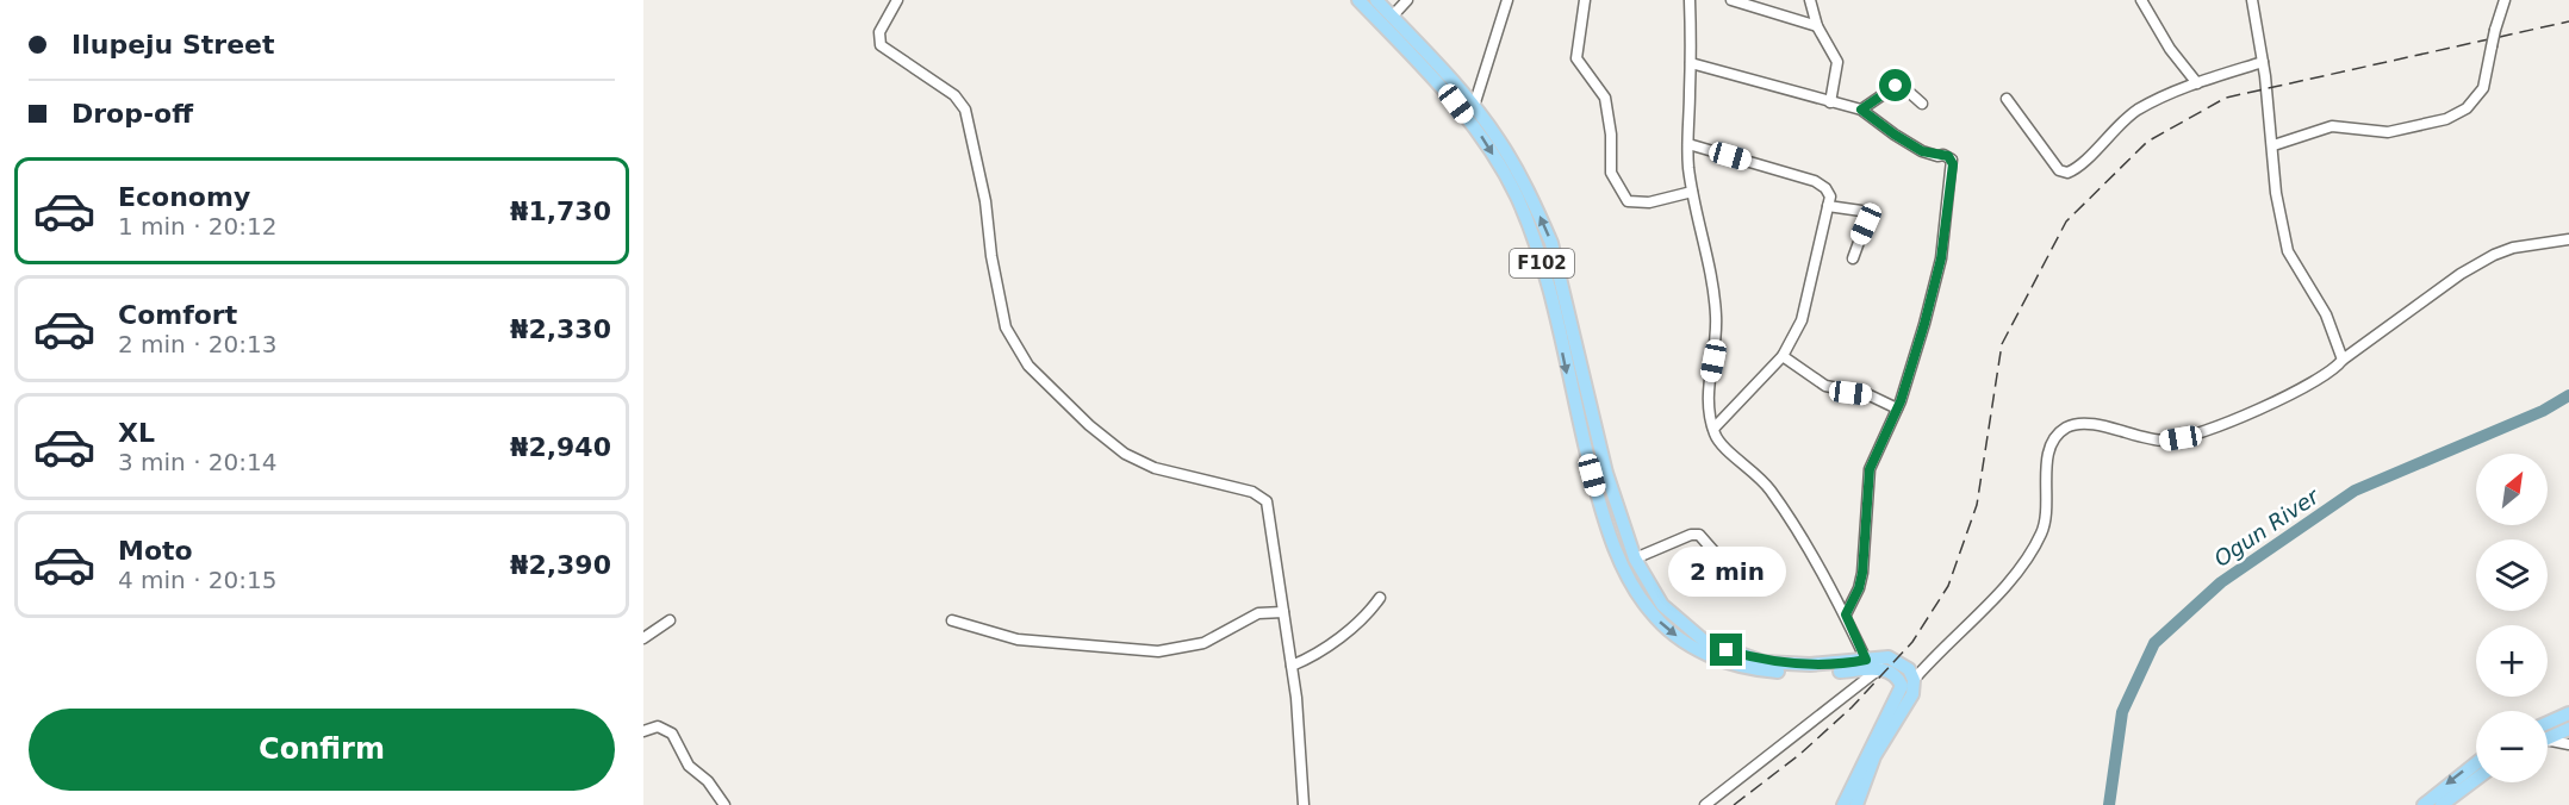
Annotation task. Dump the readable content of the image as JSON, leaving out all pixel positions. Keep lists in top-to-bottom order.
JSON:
{
  "streets": {
    "main road": ["F102"]
  },
  "water": ["Ogun River"],
  "north": "top right",
  "page": {
    "banner": ["Ilupeju Street", "Drop-off"],
    "list": [
      {
        "name": "Economy",
        "note": "1 min · 20:12",
        "value": "₦1,730"
      },
      {
        "name": "Comfort",
        "note": "2 min · 20:13",
        "value": "₦2,330"
      },
      {
        "name": "XL",
        "note": "3 min · 20:14",
        "value": "₦2,940"
      },
      {
        "name": "Moto",
        "note": "4 min · 20:15",
        "value": "₦2,390"
      }
    ],
    "map_buttons": ["+", "−"],
    "bubble": "2 min",
    "buttons": "Confirm"
  }
}
